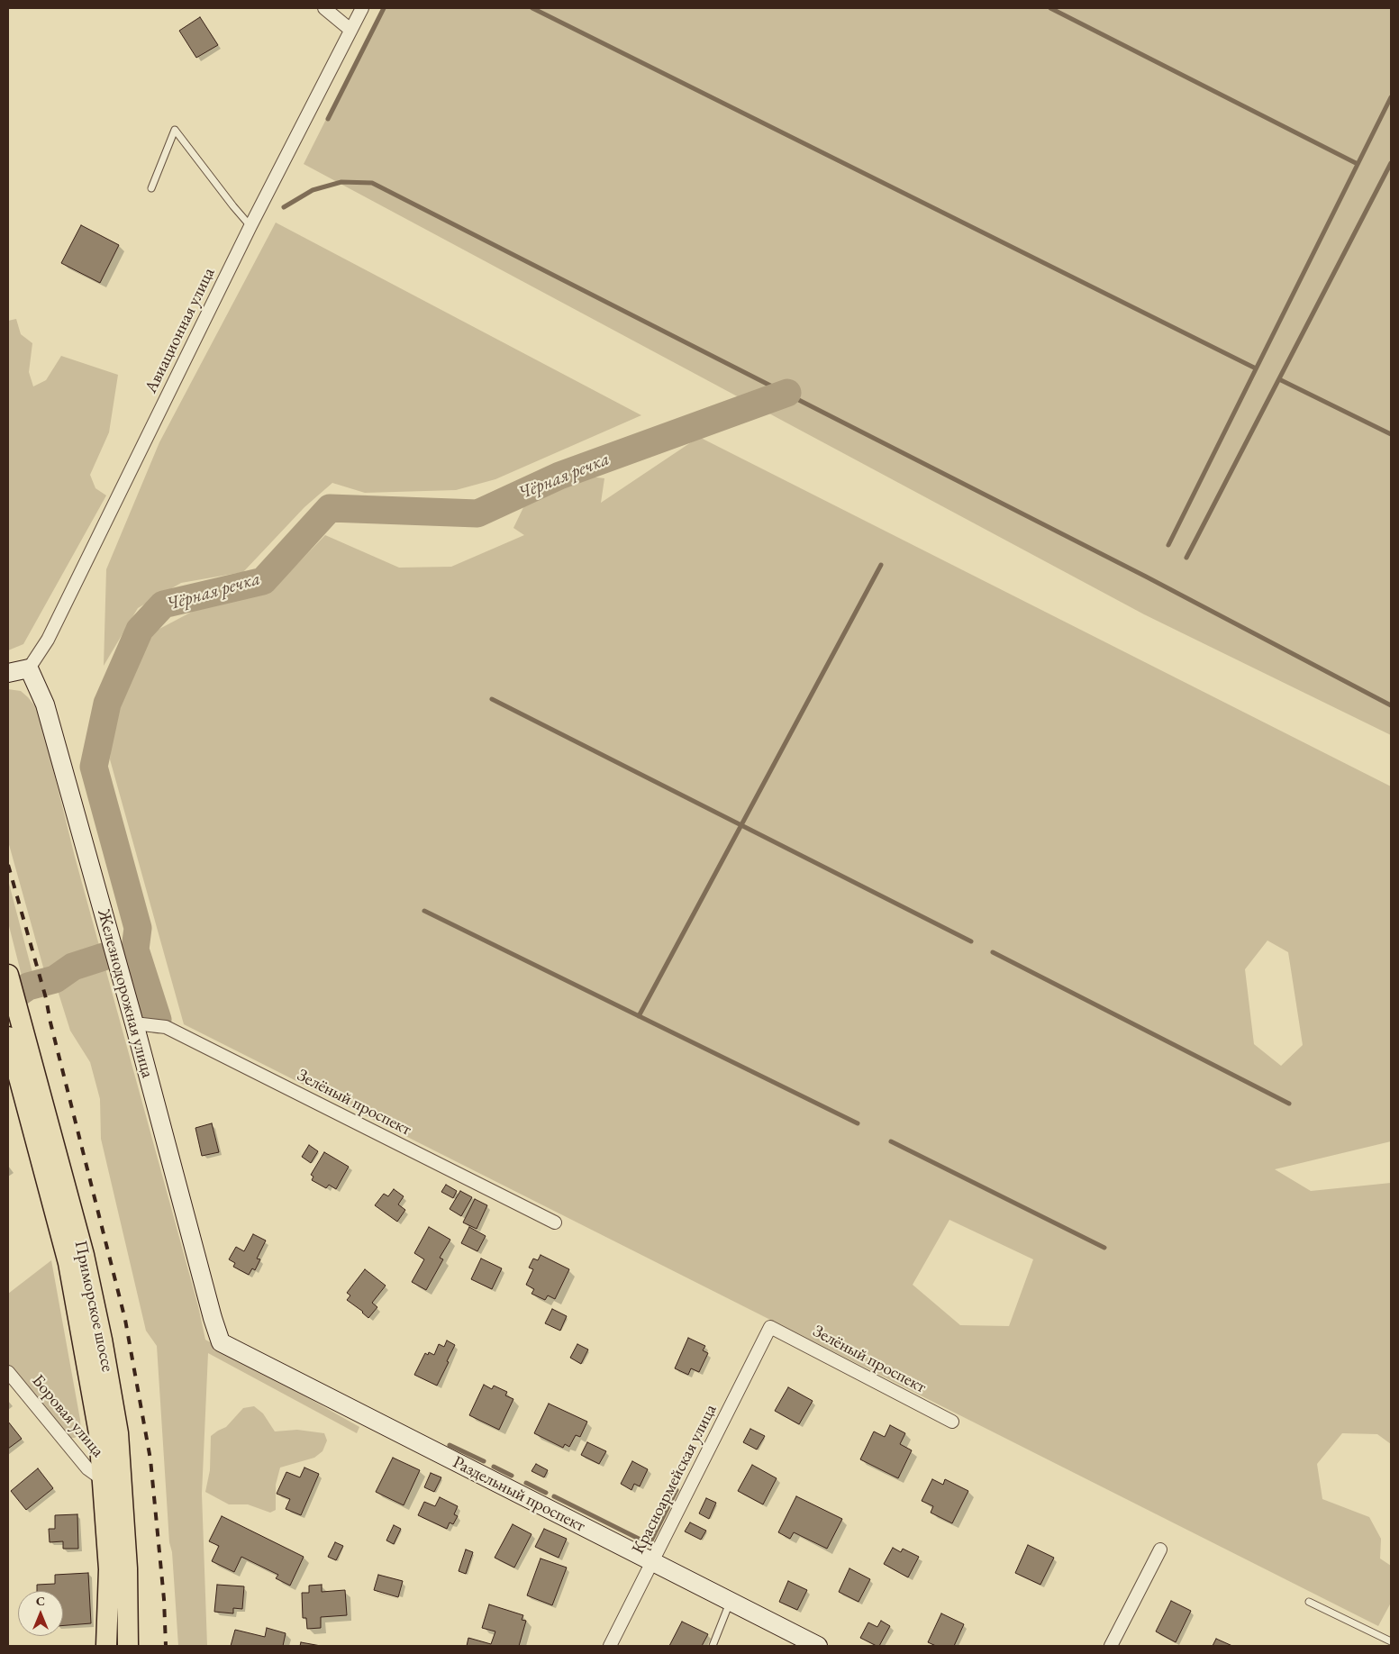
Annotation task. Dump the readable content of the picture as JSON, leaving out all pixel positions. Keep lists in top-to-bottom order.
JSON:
{
  "streets": {
    "main road": ["Приморское шоссе"],
    "street": [
      "Авиационная улица",
      "Железнодорожная улица",
      "Зелёный проспект",
      "Боровая улица",
      "Красноармейская улица",
      "Раздельный проспект"
    ]
  },
  "crossings": [
    ["Авиационная улица", "Железнодорожная улица"],
    ["Железнодорожная улица", "Зелёный проспект"],
    ["Железнодорожная улица", "Раздельный проспект"],
    ["Зелёный проспект", "Красноармейская улица"],
    ["Приморское шоссе", "Боровая улица"],
    ["Красноармейская улица", "Раздельный проспект"]
  ],
  "water": ["Чёрная речка"],
  "north": "top"
}
